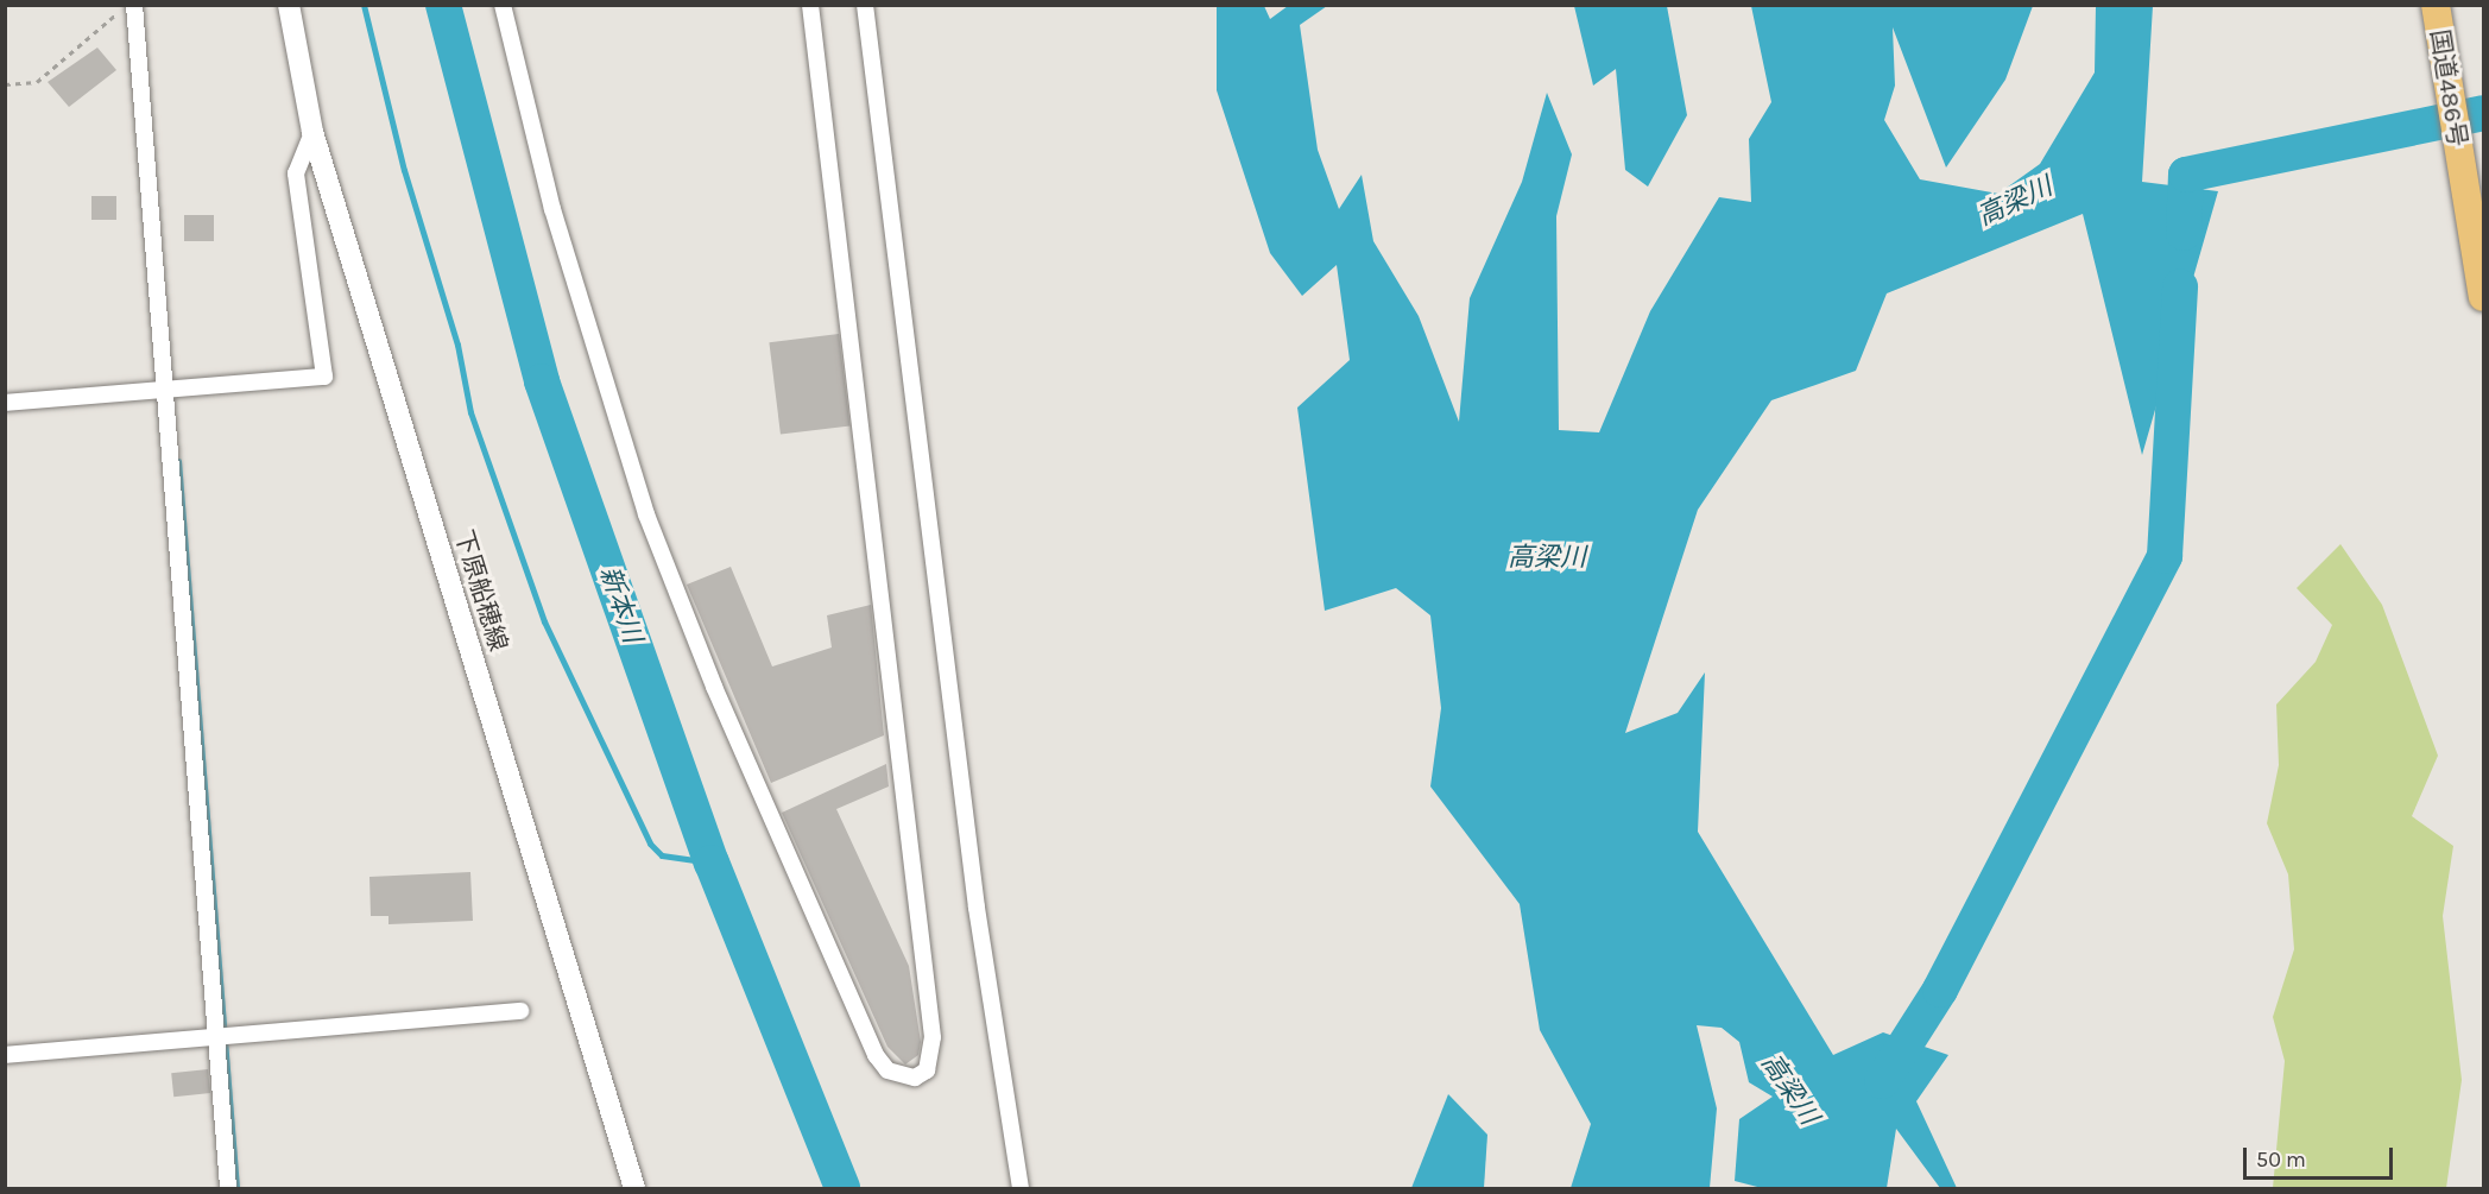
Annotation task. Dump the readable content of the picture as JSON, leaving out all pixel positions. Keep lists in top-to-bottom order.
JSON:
{
  "streets": {
    "highway": ["国道486号"],
    "main road": ["下原船穂線"]
  },
  "water": ["高梁川", "新本川"],
  "scale_bar": "50 m"
}
